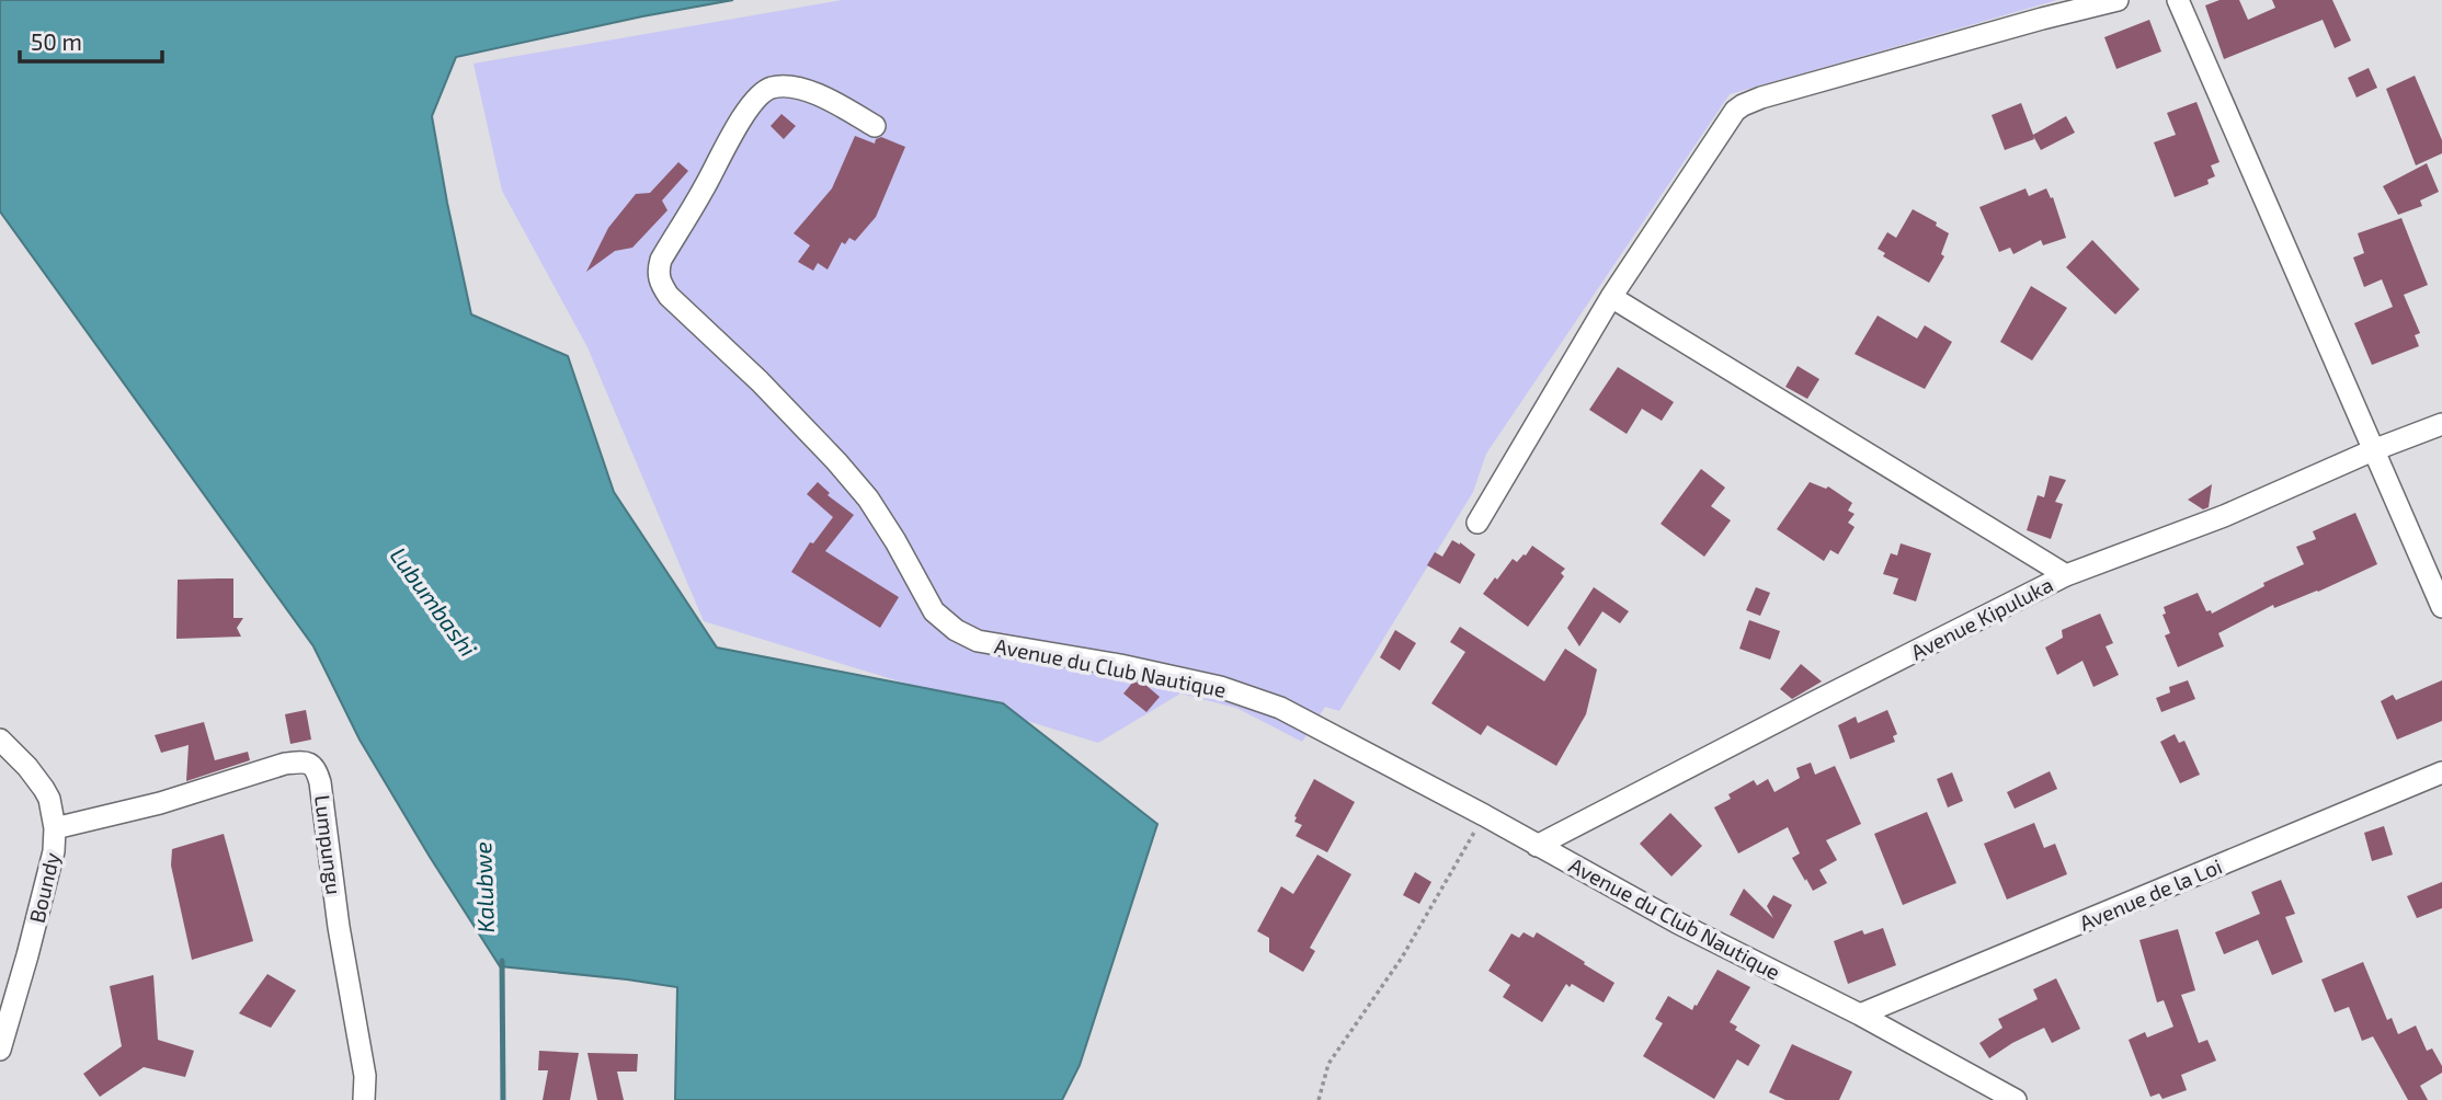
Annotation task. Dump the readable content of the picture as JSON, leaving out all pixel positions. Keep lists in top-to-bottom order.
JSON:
{
  "streets": {
    "street": [
      "Avenue Kipuluka",
      "Avenue du Club Nautique",
      "Lumpungu",
      "Boundy",
      "Avenue de la Loi"
    ]
  },
  "crossings": [
    ["Avenue Kipuluka", "Avenue du Club Nautique"],
    ["Avenue du Club Nautique", "Avenue de la Loi"],
    ["Lumpungu", "Boundy"]
  ],
  "water": ["Lubumbashi", "Kalubwe"],
  "scale_bar": "50 m"
}
